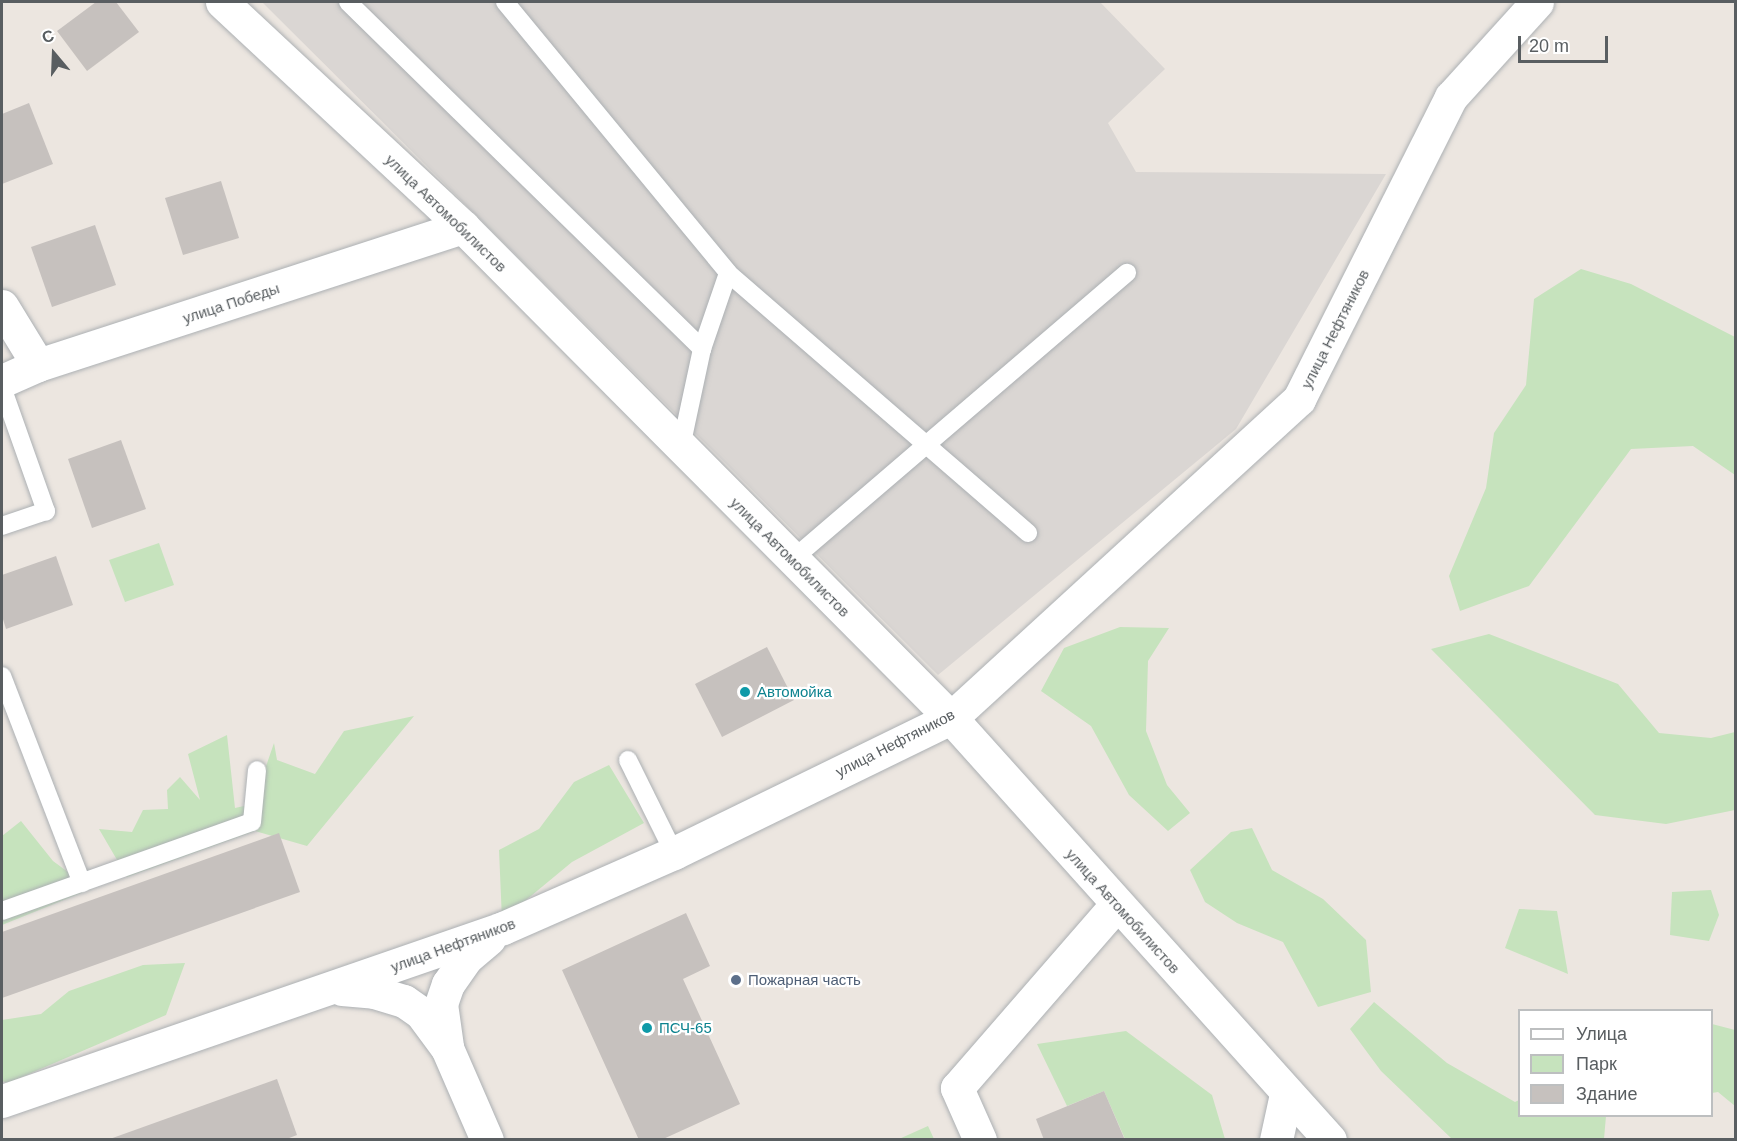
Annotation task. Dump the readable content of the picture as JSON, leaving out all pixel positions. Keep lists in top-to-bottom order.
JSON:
{
  "streets": {
    "street": ["улица Автомобилистов", "улица Победы", "улица Нефтяников"]
  },
  "crossings": [
    ["улица Автомобилистов", "улица Победы"],
    ["улица Автомобилистов", "улица Нефтяников"]
  ],
  "places": ["Автомойка", "Пожарная часть", "ПСЧ-65"],
  "legend": ["Улица", "Парк", "Здание"],
  "scale_bar": "20 m",
  "north": "top"
}
